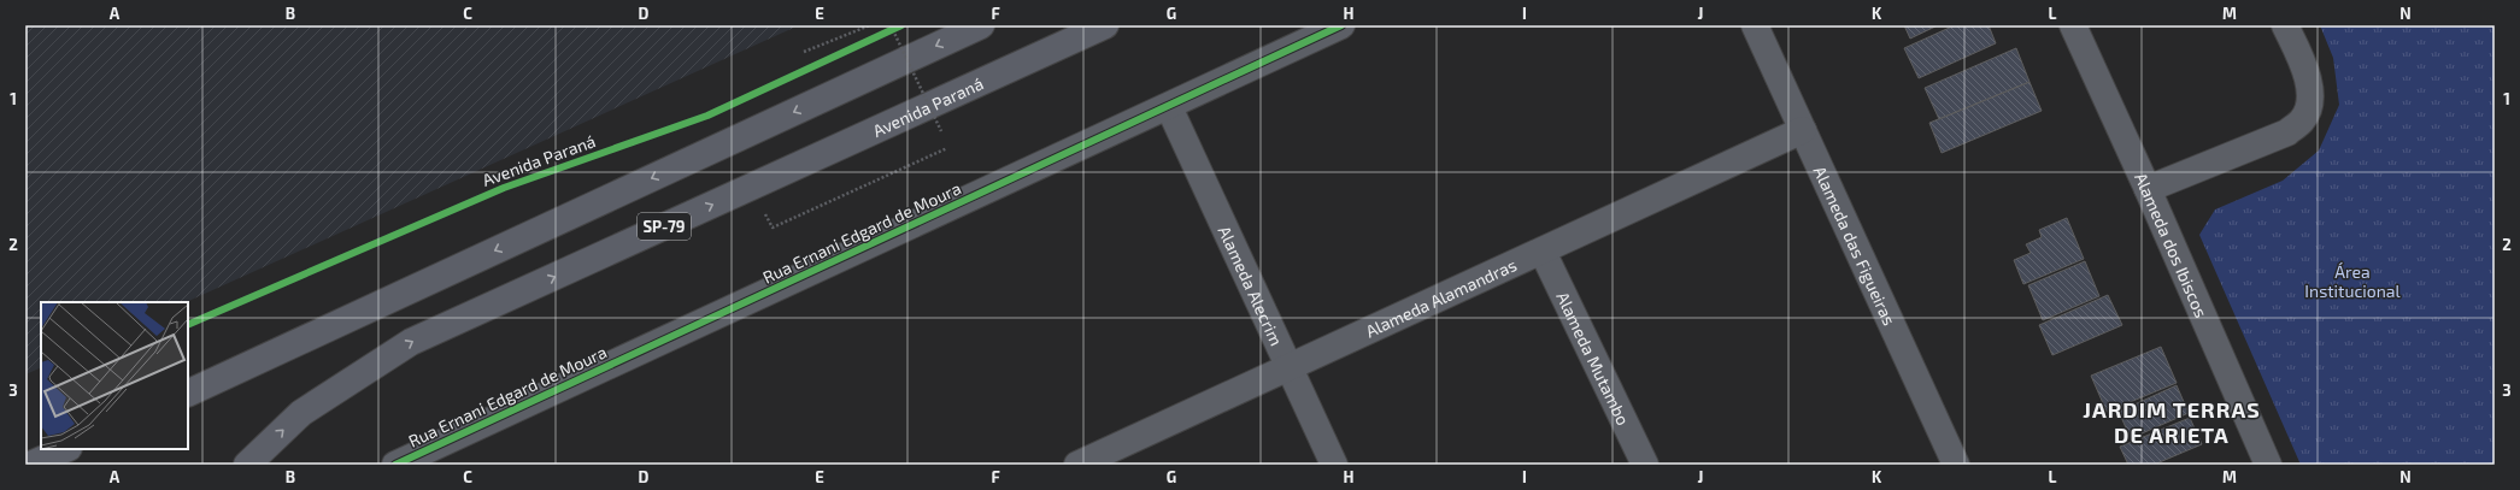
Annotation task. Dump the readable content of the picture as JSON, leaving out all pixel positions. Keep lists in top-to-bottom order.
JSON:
{
  "streets": {
    "main road": ["Avenida Paraná", "SP-79"],
    "street": [
      "Rua Ernani Edgard de Moura",
      "Alameda dos Ibiscos",
      "Alameda das Figueiras",
      "Alameda Alecrim",
      "Alameda Alamandras",
      "Alameda Mutambo"
    ]
  },
  "crossings": [
    ["Rua Ernani Edgard de Moura", "Alameda Alecrim"],
    ["Alameda das Figueiras", "Alameda Alamandras"],
    ["Alameda Alecrim", "Alameda Alamandras"],
    ["Alameda Alamandras", "Alameda Mutambo"]
  ],
  "districts": ["JARDIM TERRAS DE ARIETA"],
  "parks": ["Área Institucional"],
  "grid": {
    "columns": [
      "A",
      "B",
      "C",
      "D",
      "E",
      "F",
      "G",
      "H",
      "I",
      "J",
      "K",
      "L",
      "M",
      "N"
    ],
    "rows": ["1", "2", "3"]
  }
}
